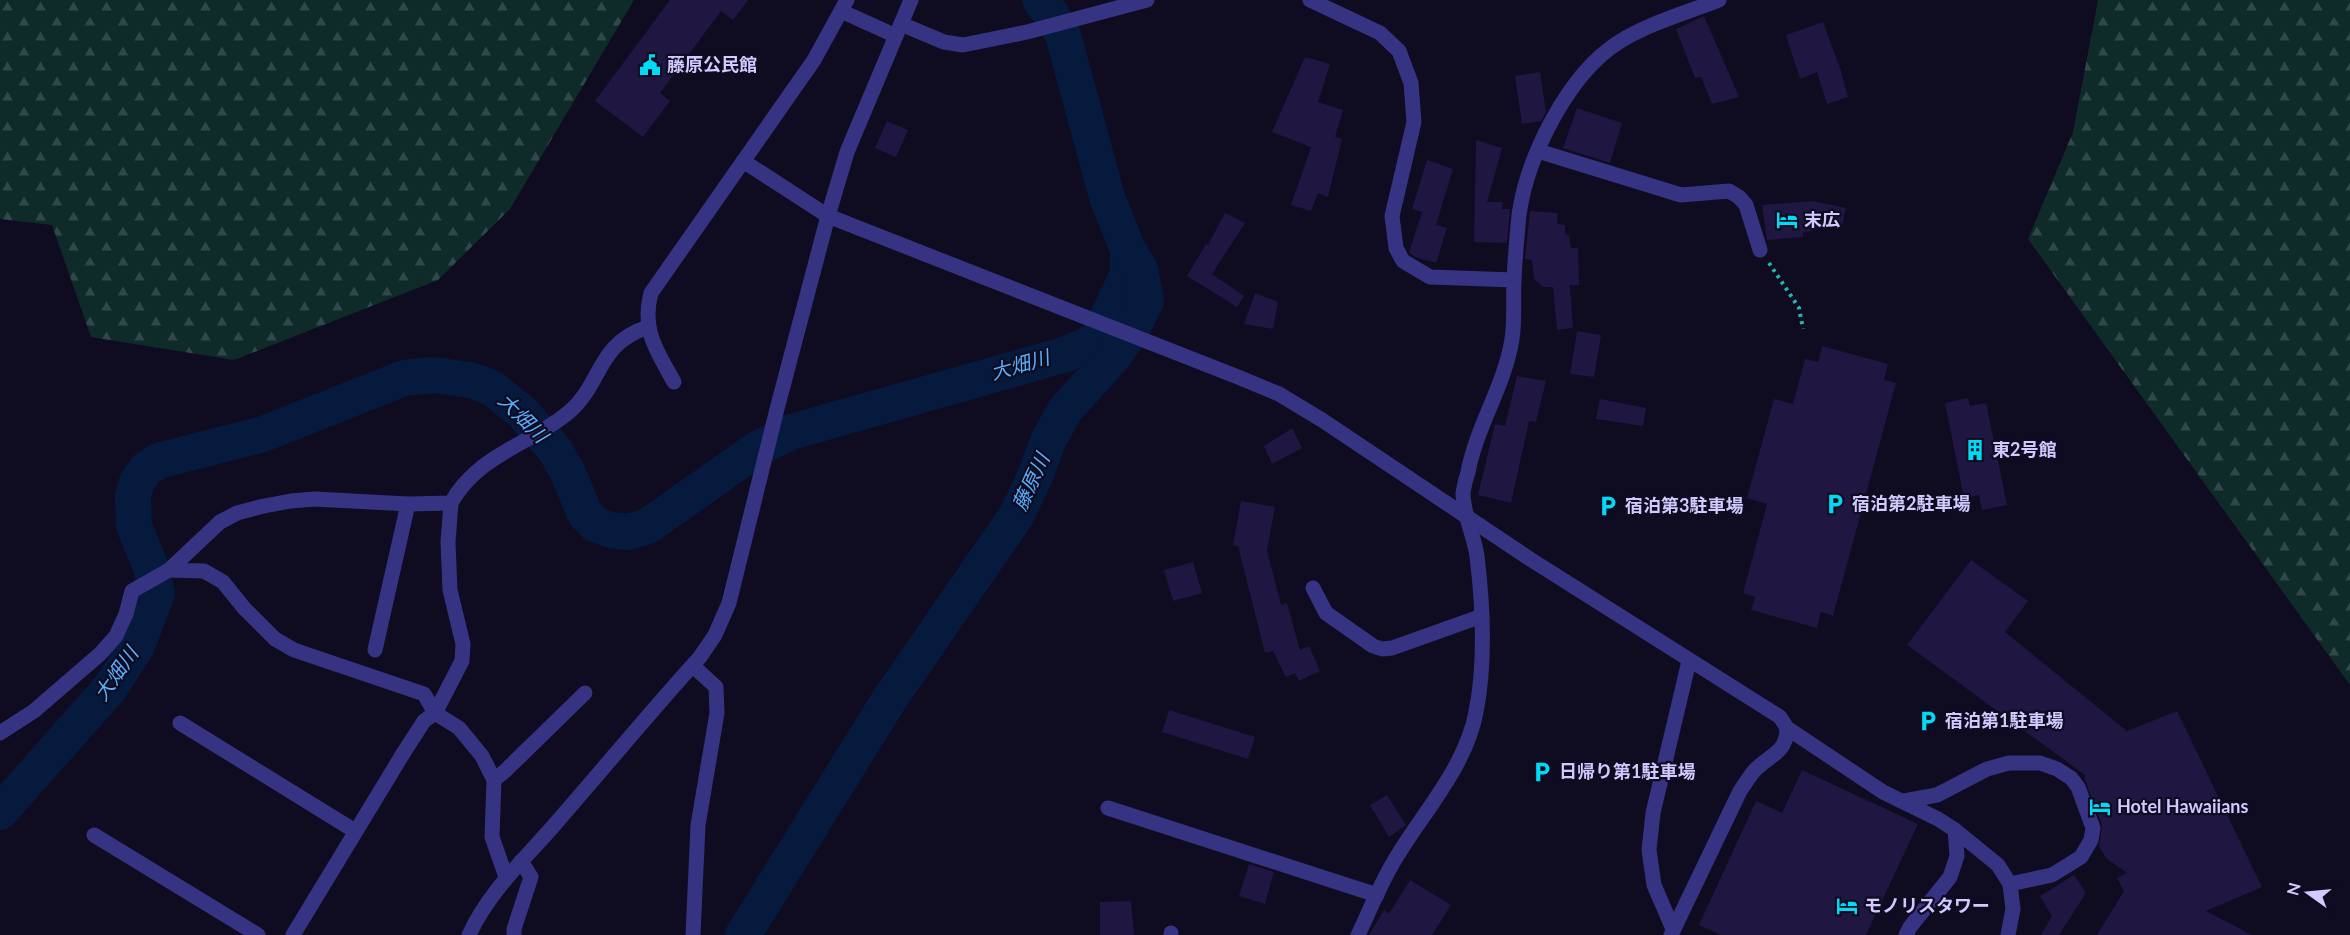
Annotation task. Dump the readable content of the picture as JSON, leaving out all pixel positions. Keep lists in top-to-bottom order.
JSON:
{
  "water": ["大畑川", "藤原川"],
  "places": {
    "public building": ["藤原公民館"],
    "hotel": ["末広", "Hotel Hawaiians", "モノリスタワー"],
    "building": ["東2号館"],
    "parking": [
      "宿泊第2駐車場",
      "宿泊第3駐車場",
      "宿泊第1駐車場",
      "日帰り第1駐車場"
    ]
  },
  "north": "left"
}
